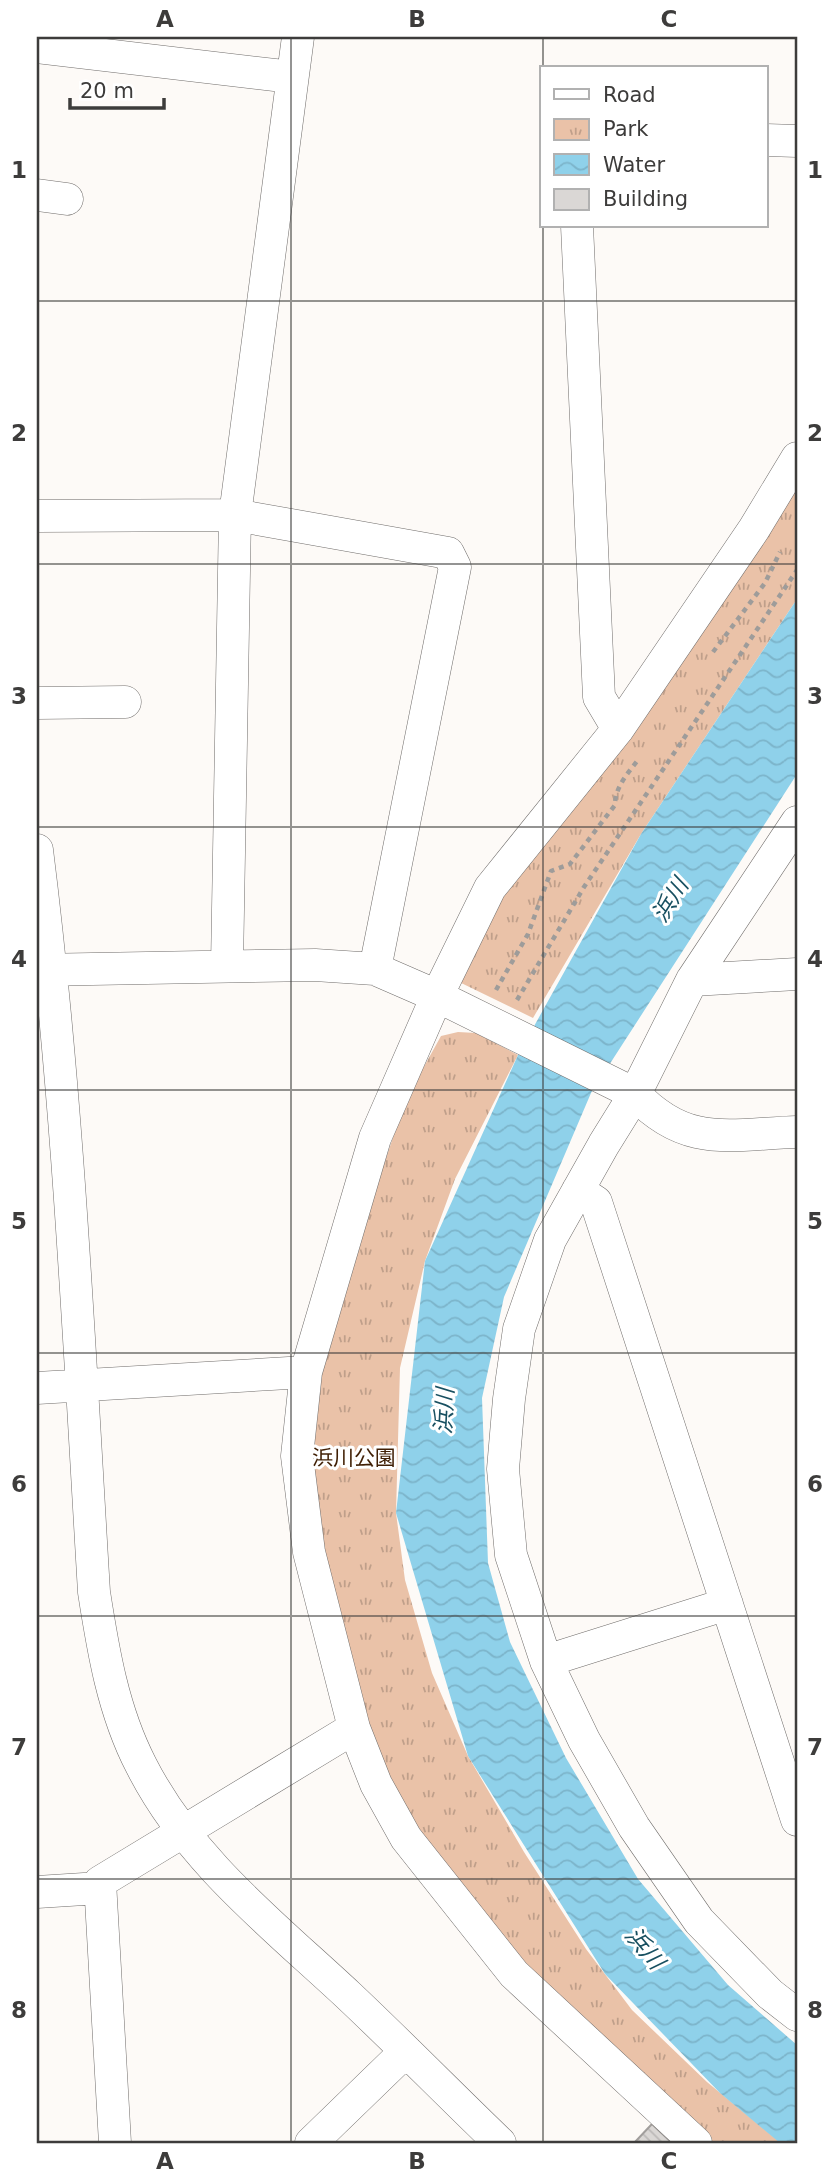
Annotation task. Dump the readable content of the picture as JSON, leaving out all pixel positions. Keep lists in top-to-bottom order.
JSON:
{
  "water": ["浜川"],
  "parks": ["浜川公園"],
  "legend": [
    "Road",
    "Park",
    "Water",
    "Building"
  ],
  "scale_bar": "20 m",
  "grid": {
    "columns": ["A", "B", "C"],
    "rows": [
      "1",
      "2",
      "3",
      "4",
      "5",
      "6",
      "7",
      "8"
    ]
  }
}
